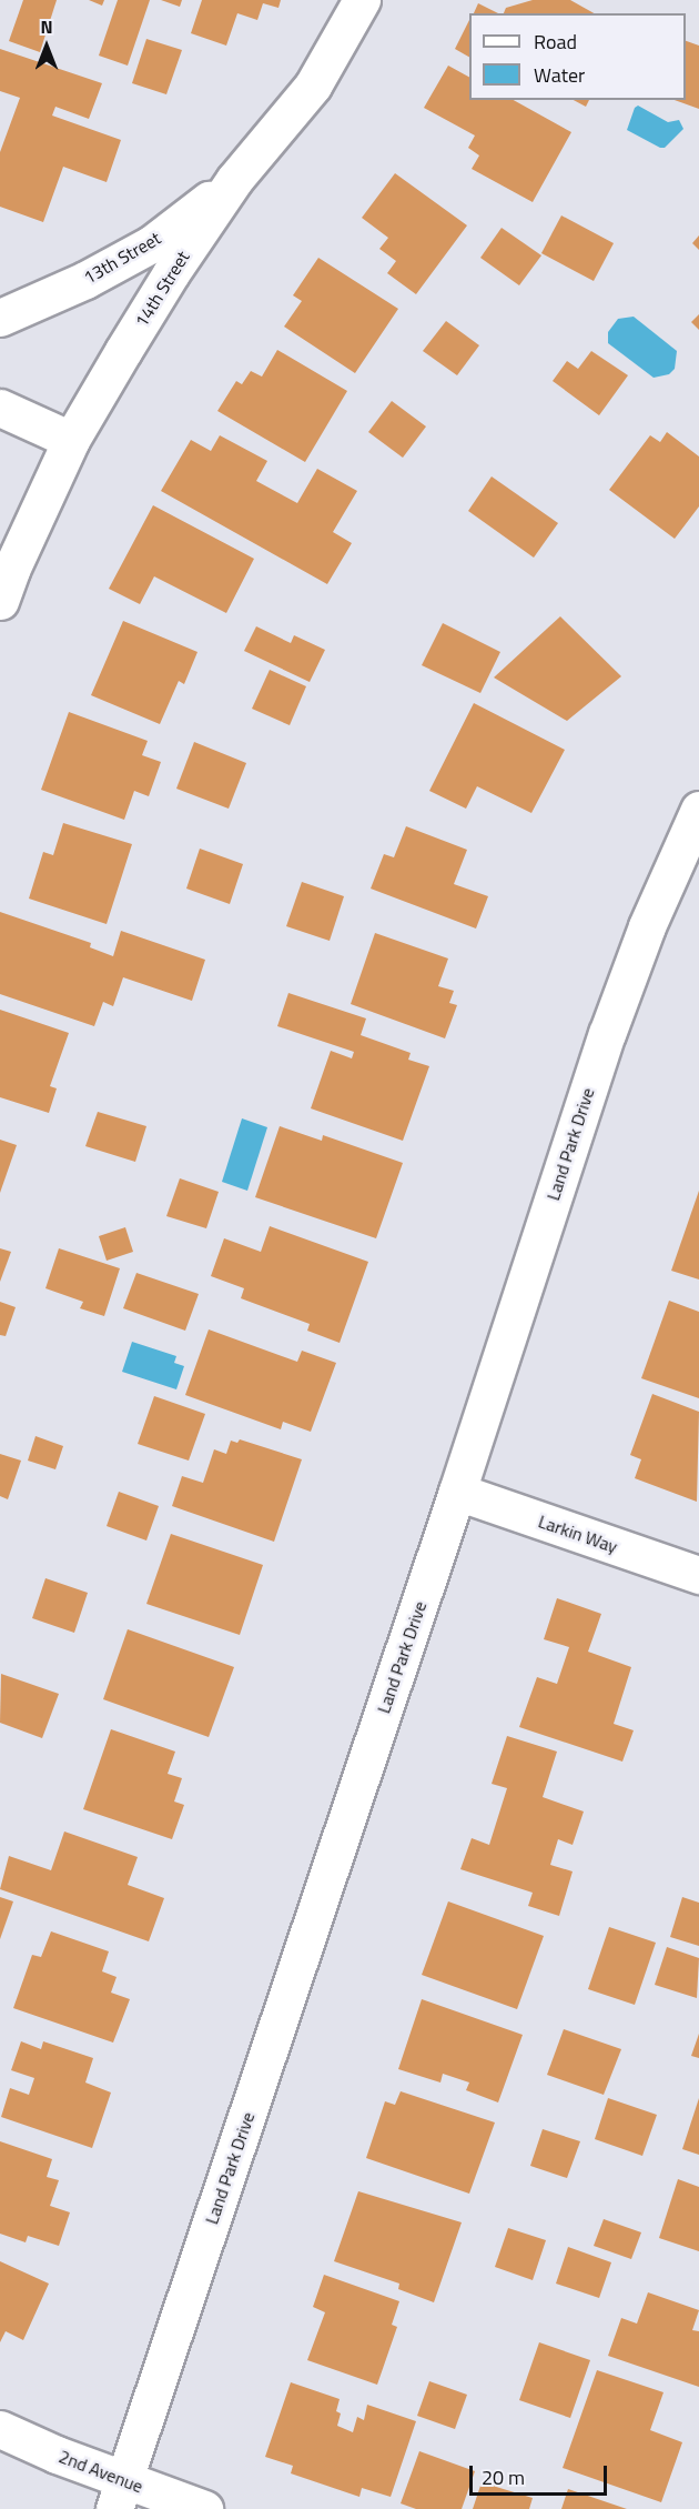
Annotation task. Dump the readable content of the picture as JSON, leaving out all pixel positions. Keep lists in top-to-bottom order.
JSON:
{
  "streets": {
    "main road": [
      "13th Street",
      "14th Street",
      "Land Park Drive",
      "Larkin Way",
      "2nd Avenue"
    ]
  },
  "crossings": [
    ["13th Street", "14th Street"],
    ["Land Park Drive", "Larkin Way"],
    ["Land Park Drive", "2nd Avenue"]
  ],
  "legend": ["Road", "Water"],
  "scale_bar": "20 m",
  "north": "top"
}
